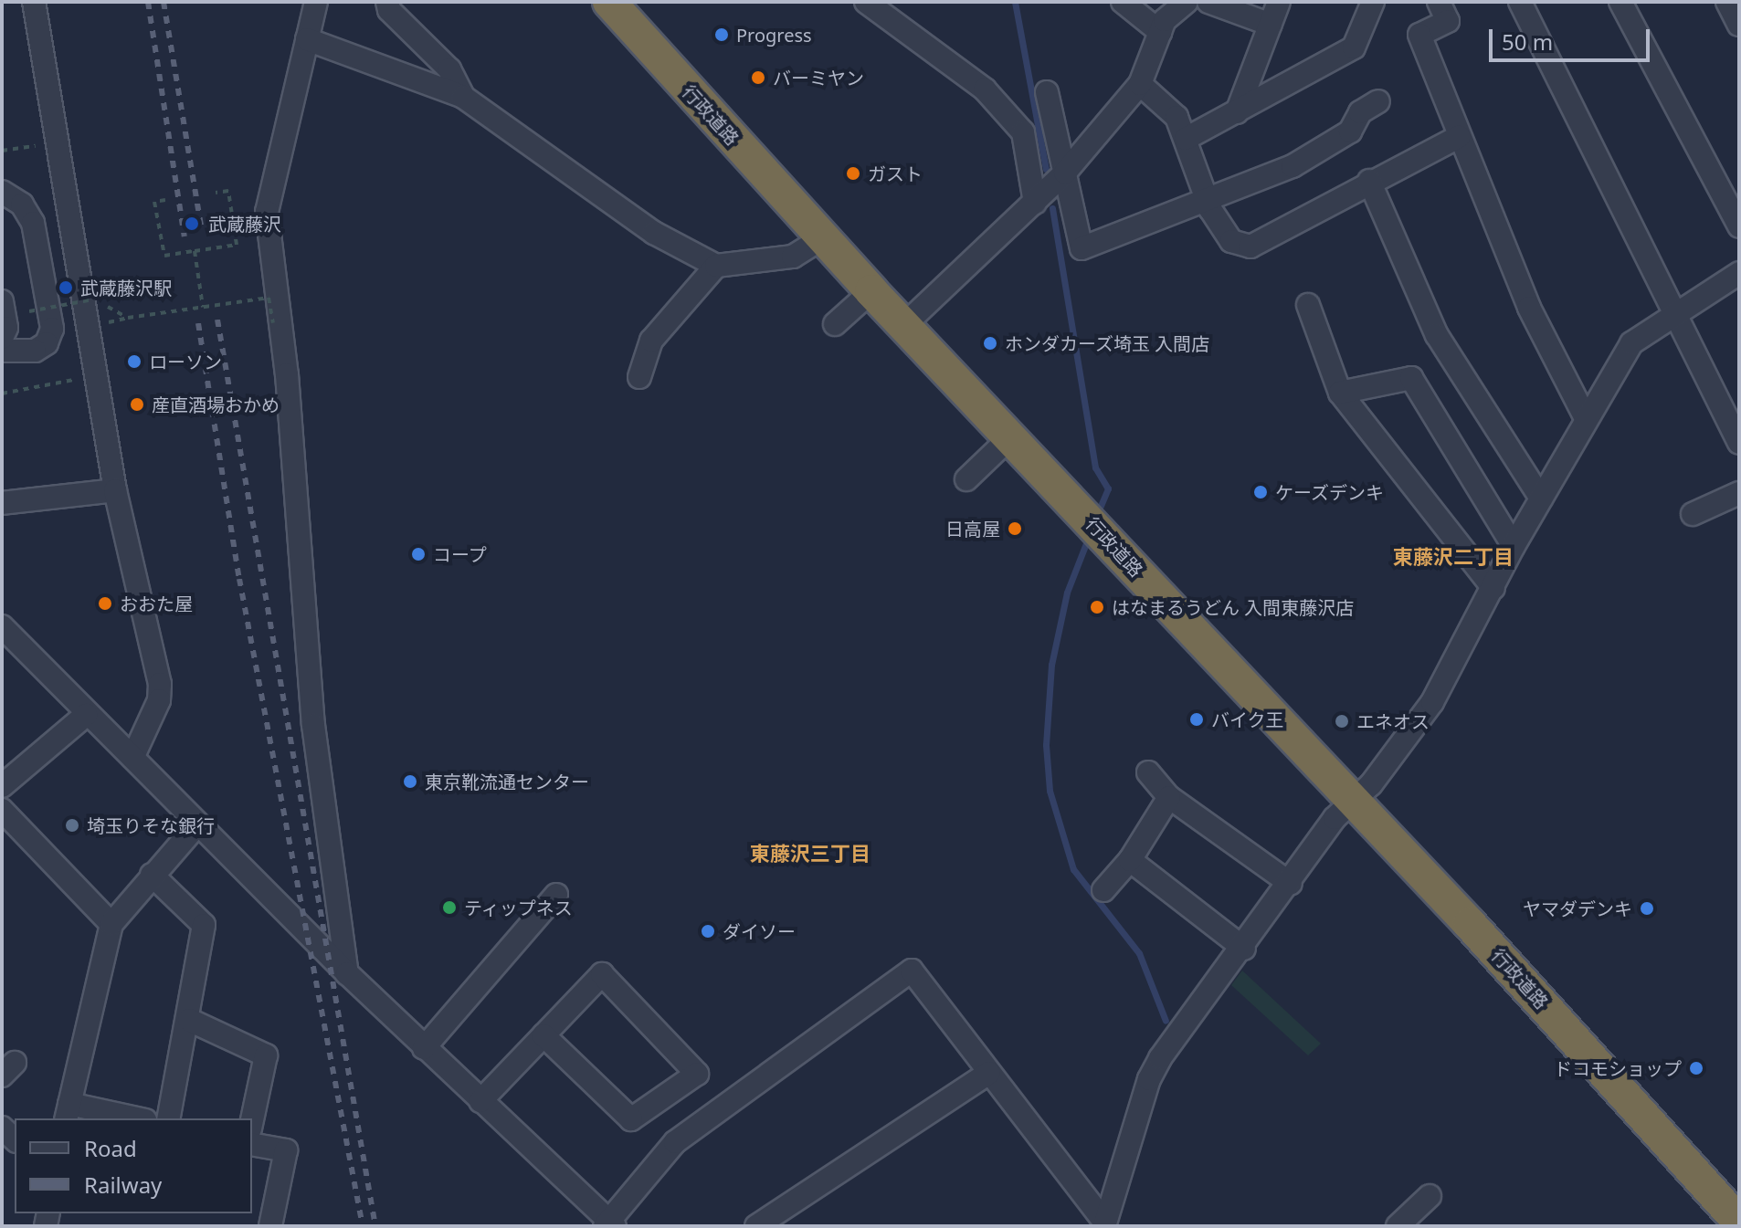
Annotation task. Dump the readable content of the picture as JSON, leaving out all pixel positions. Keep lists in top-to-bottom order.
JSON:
{
  "streets": {
    "highway": ["行政道路"]
  },
  "districts": ["東藤沢二丁目", "東藤沢三丁目"],
  "places": [
    "Progress",
    "バーミヤン",
    "ガスト",
    "武蔵藤沢",
    "武蔵藤沢駅",
    "ホンダカーズ埼玉 入間店",
    "ローソン",
    "産直酒場おかめ",
    "ケーズデンキ",
    "日高屋",
    "コープ",
    "おおた屋",
    "はなまるうどん 入間東藤沢店",
    "バイク王",
    "エネオス",
    "東京靴流通センター",
    "埼玉りそな銀行",
    "ティップネス",
    "ヤマダデンキ",
    "ダイソー",
    "ドコモショップ"
  ],
  "legend": ["Road", "Railway"],
  "scale_bar": "50 m"
}
